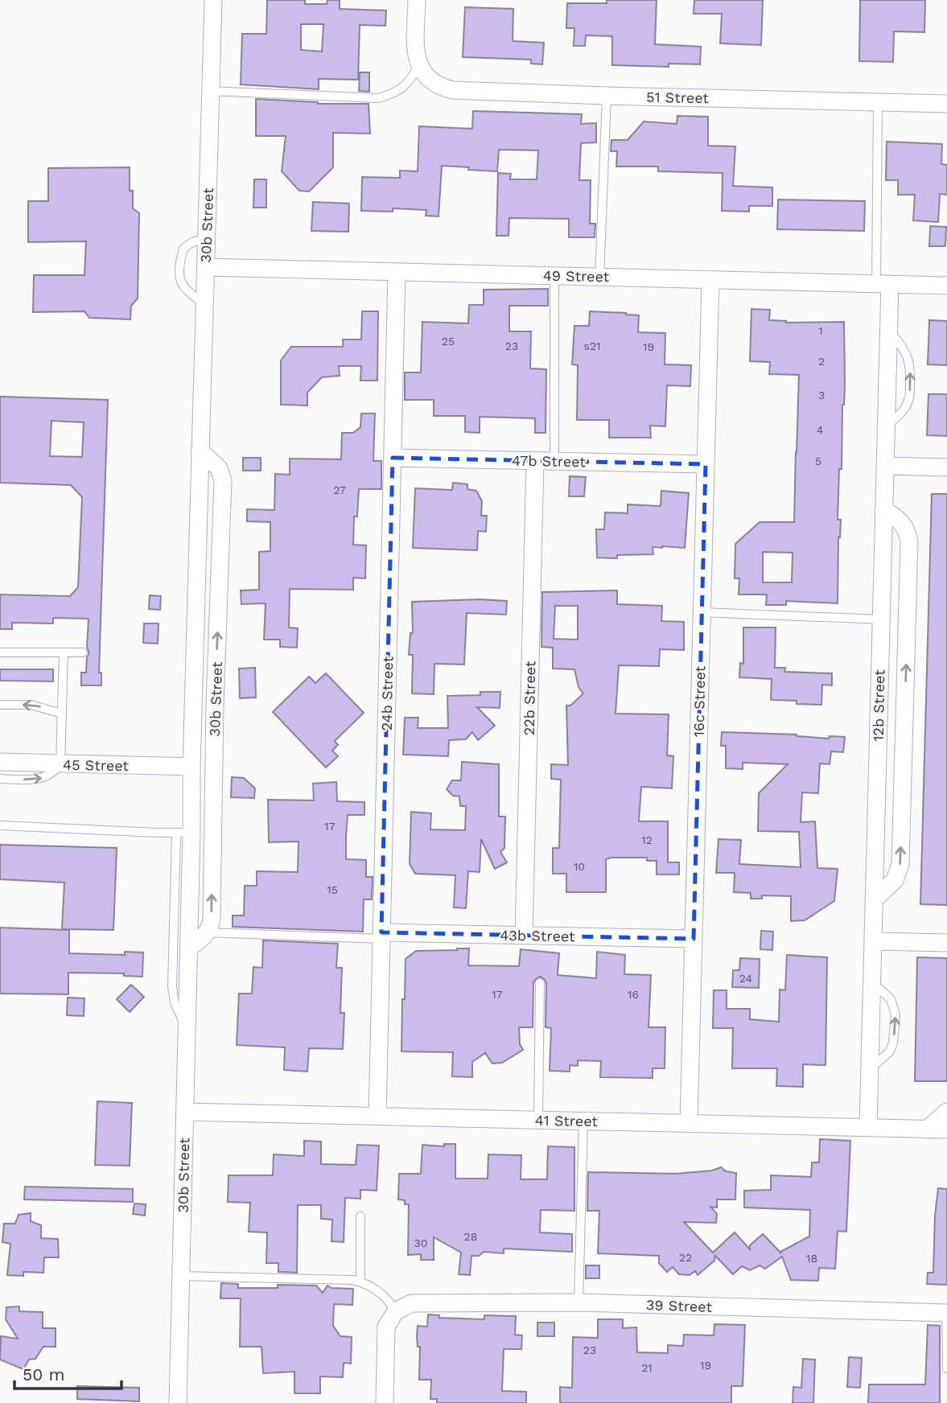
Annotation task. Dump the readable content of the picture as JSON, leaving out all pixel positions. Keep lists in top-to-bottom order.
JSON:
{
  "streets": {
    "street": [
      "51 Street",
      "30b Street",
      "49 Street",
      "47b Street",
      "24b Street",
      "22b Street",
      "16c Street",
      "12b Street",
      "45 Street",
      "43b Street",
      "41 Street",
      "39 Street"
    ]
  },
  "crossings": [
    ["30b Street", "49 Street"],
    ["30b Street", "45 Street"],
    ["30b Street", "41 Street"],
    ["49 Street", "24b Street"],
    ["49 Street", "16c Street"],
    ["49 Street", "12b Street"],
    ["47b Street", "24b Street"],
    ["47b Street", "22b Street"],
    ["47b Street", "16c Street"],
    ["24b Street", "43b Street"],
    ["24b Street", "41 Street"],
    ["22b Street", "43b Street"],
    ["16c Street", "43b Street"],
    ["16c Street", "41 Street"],
    ["12b Street", "41 Street"]
  ],
  "house_numbers": [
    "1",
    "25",
    "23",
    "s21",
    "19",
    "2",
    "3",
    "4",
    "5",
    "27",
    "17",
    "12",
    "10",
    "15",
    "24",
    "17",
    "16",
    "28",
    "30",
    "22",
    "18",
    "23",
    "19",
    "21"
  ],
  "scale_bar": "50 m"
}
